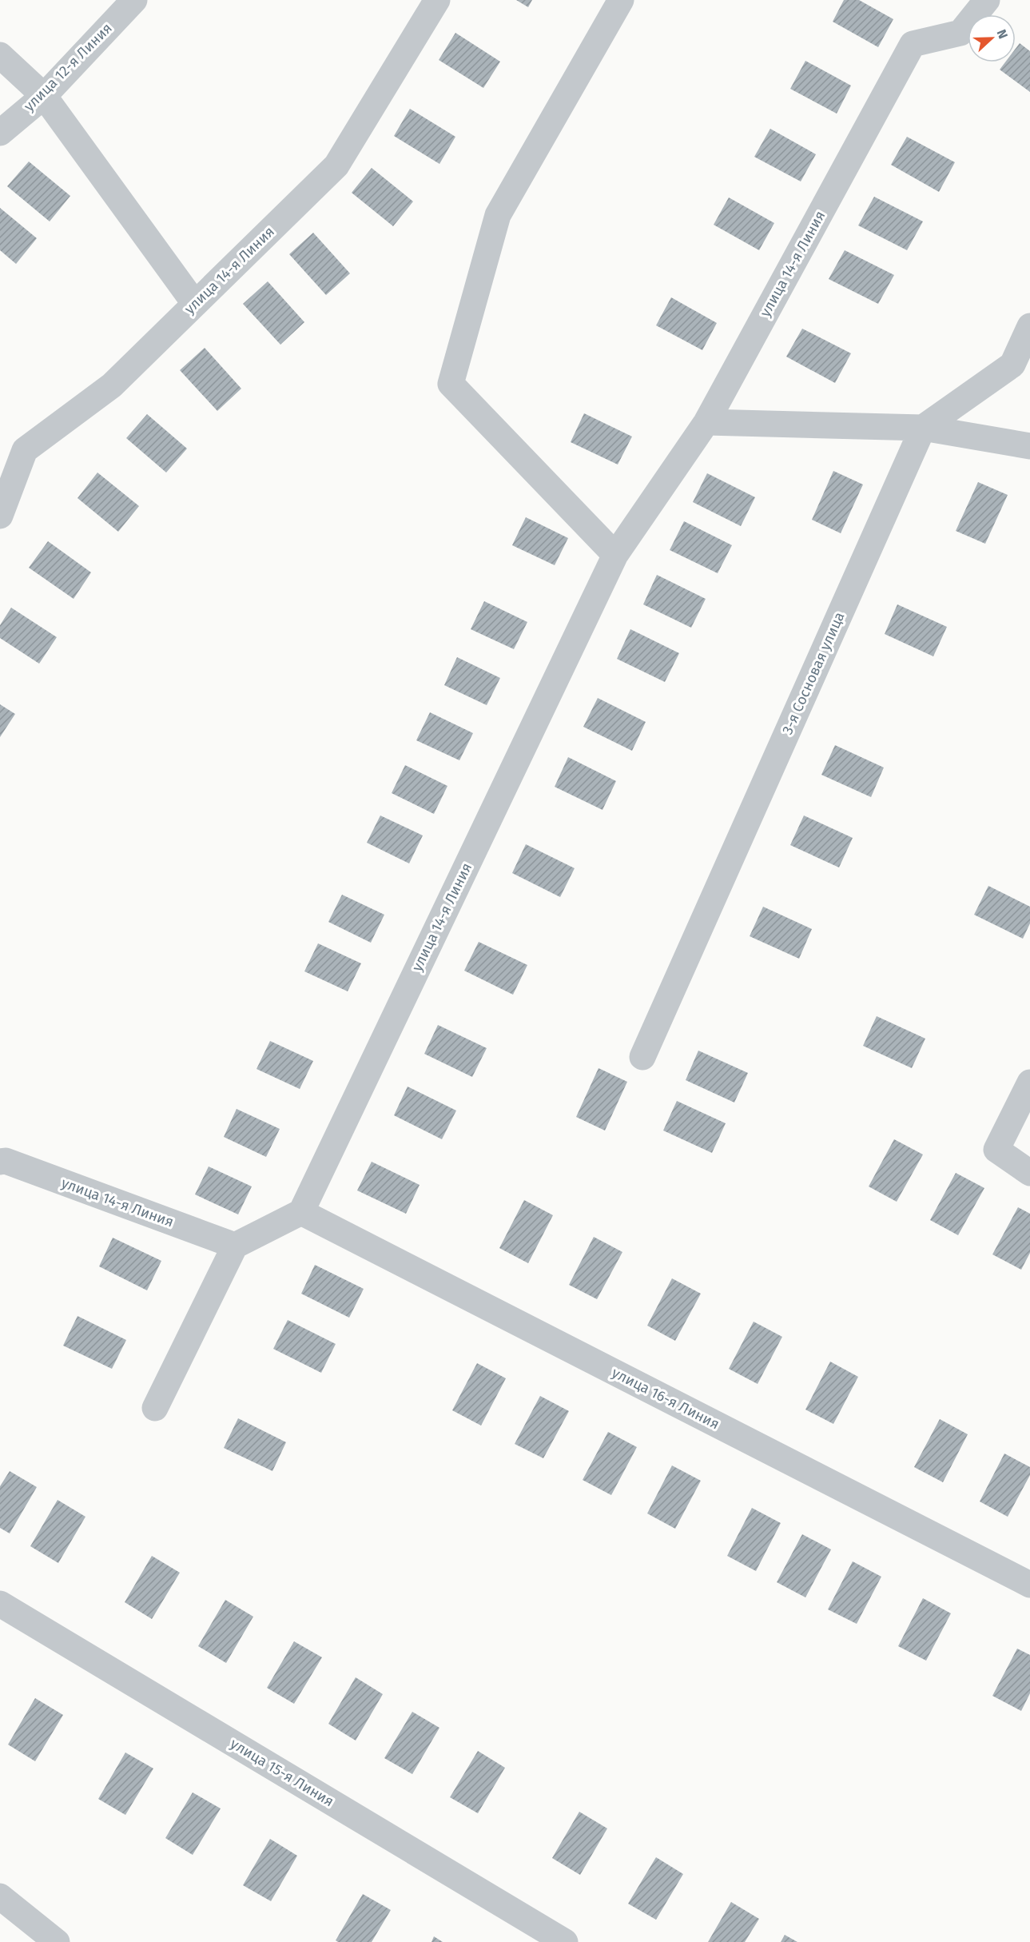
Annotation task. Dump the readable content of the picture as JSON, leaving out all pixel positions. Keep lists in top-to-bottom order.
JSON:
{
  "streets": {
    "street": [
      "улица 12-я Линия",
      "улица 14-я Линия",
      "3-я Сосновая улица",
      "улица 16-я Линия",
      "улица 15-я Линия"
    ]
  },
  "crossings": [
    ["улица 14-я Линия", "улица 16-я Линия"]
  ],
  "north": "right"
}
